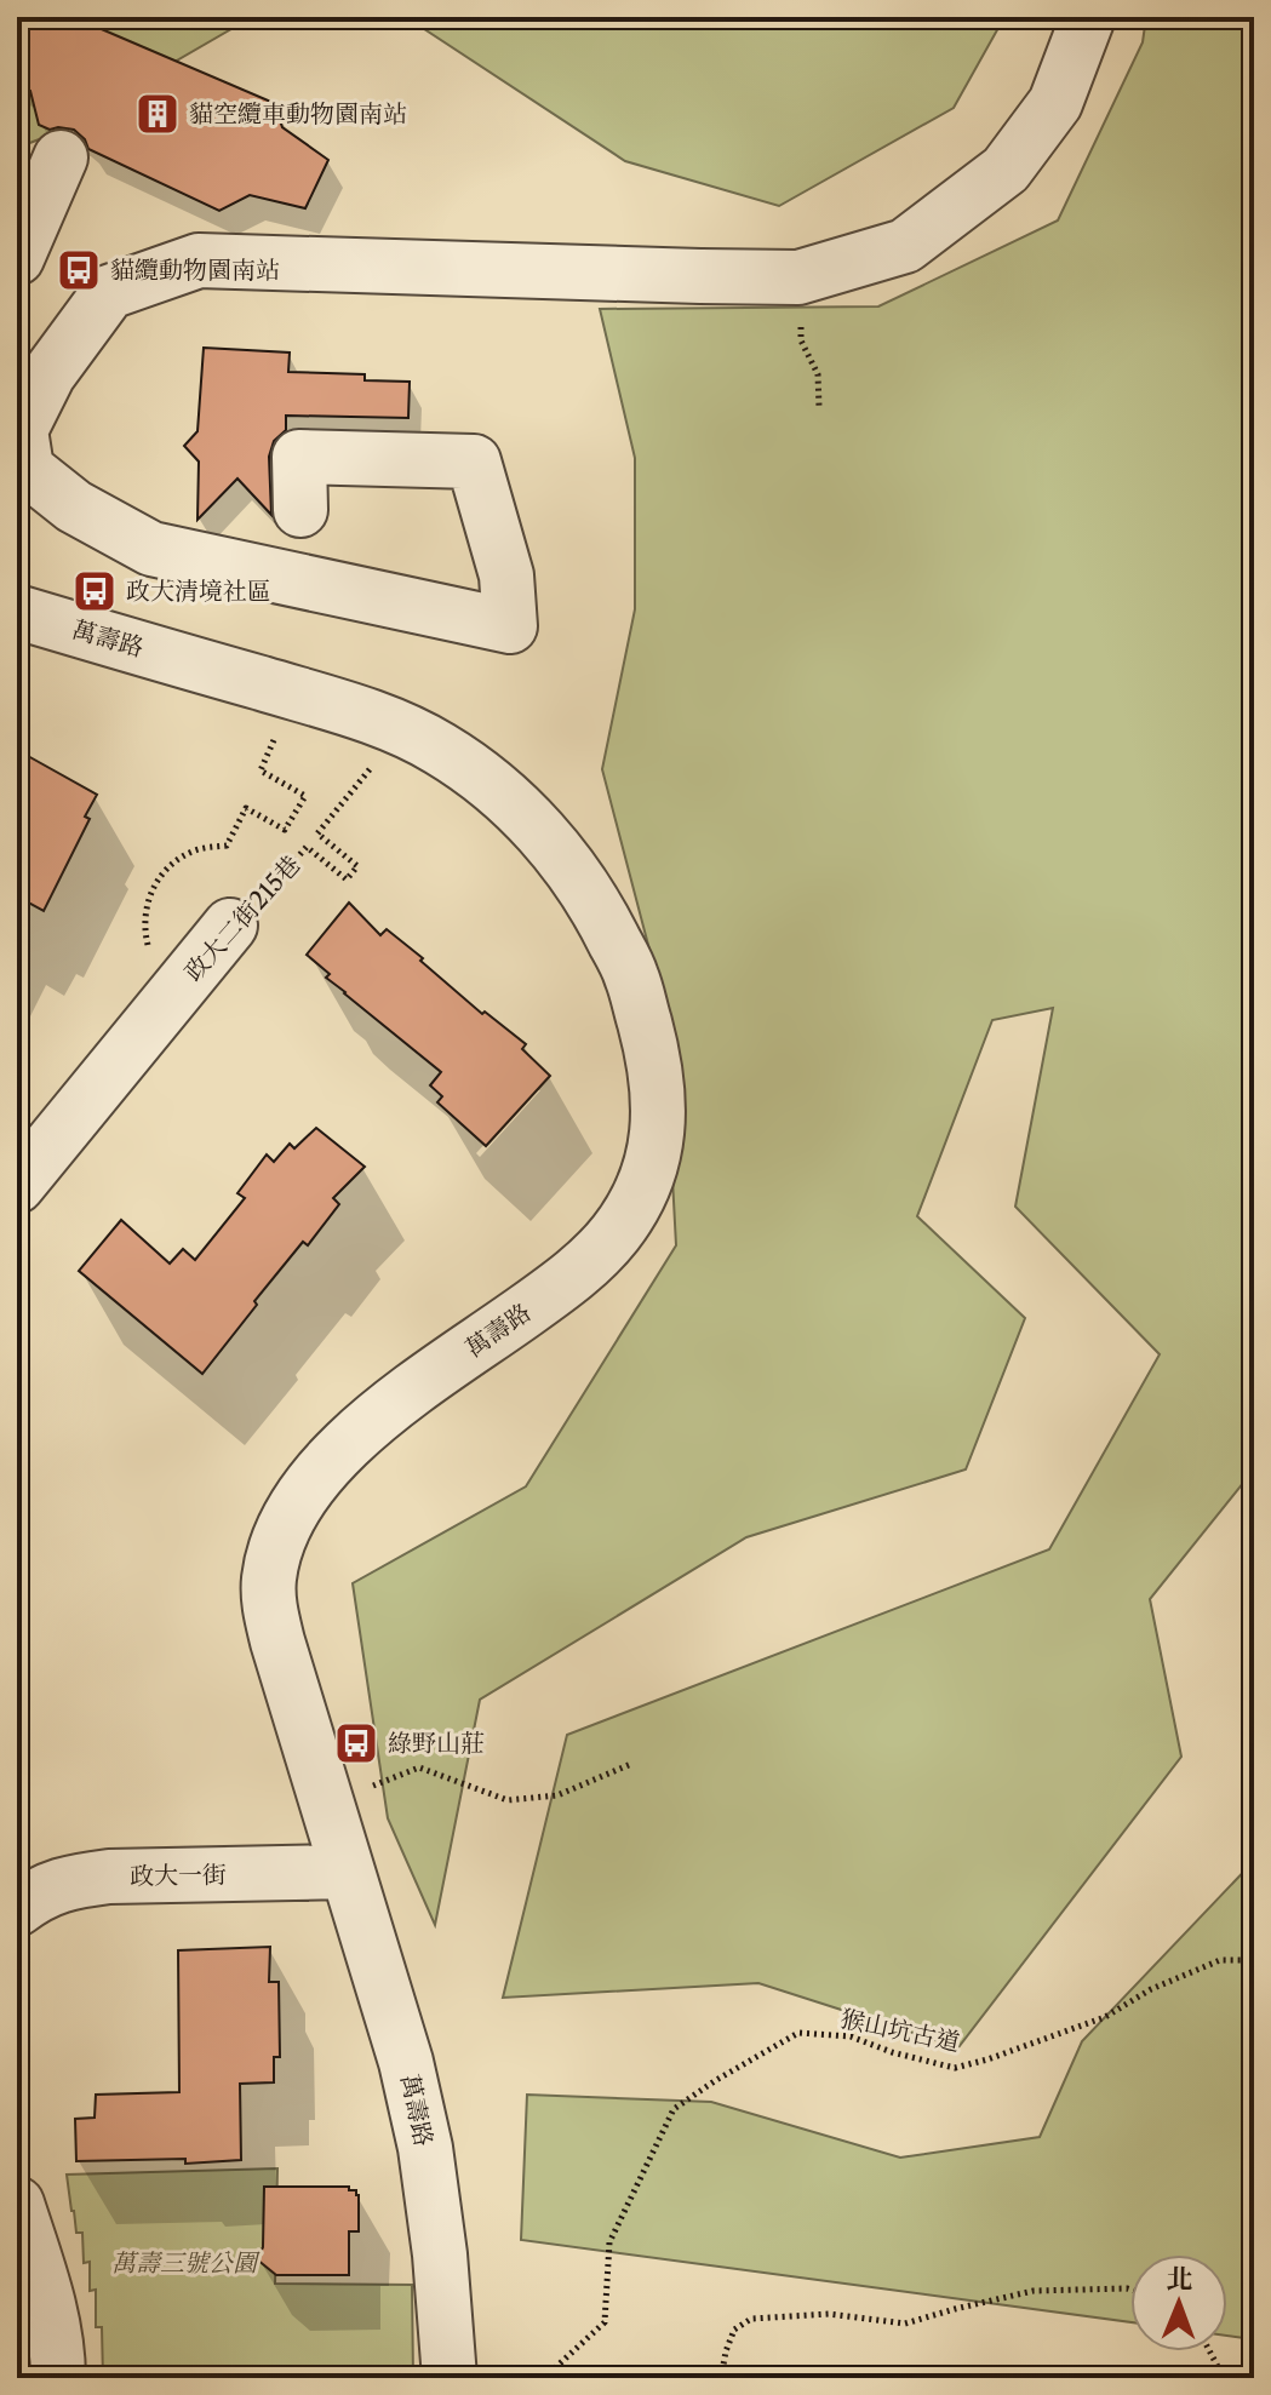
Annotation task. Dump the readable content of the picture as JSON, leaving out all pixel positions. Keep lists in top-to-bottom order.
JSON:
{
  "streets": {
    "street": ["萬壽路", "政大二街215巷", "政大一街"],
    "path": ["猴山坑古道"]
  },
  "crossings": [
    ["萬壽路", "政大二街215巷"],
    ["萬壽路", "政大一街"]
  ],
  "parks": ["萬壽三號公園"],
  "places": {
    "building": ["貓空纜車動物園南站"],
    "bus stop": ["貓纜動物園南站", "政大清境社區", "綠野山莊"]
  },
  "north": "top"
}
